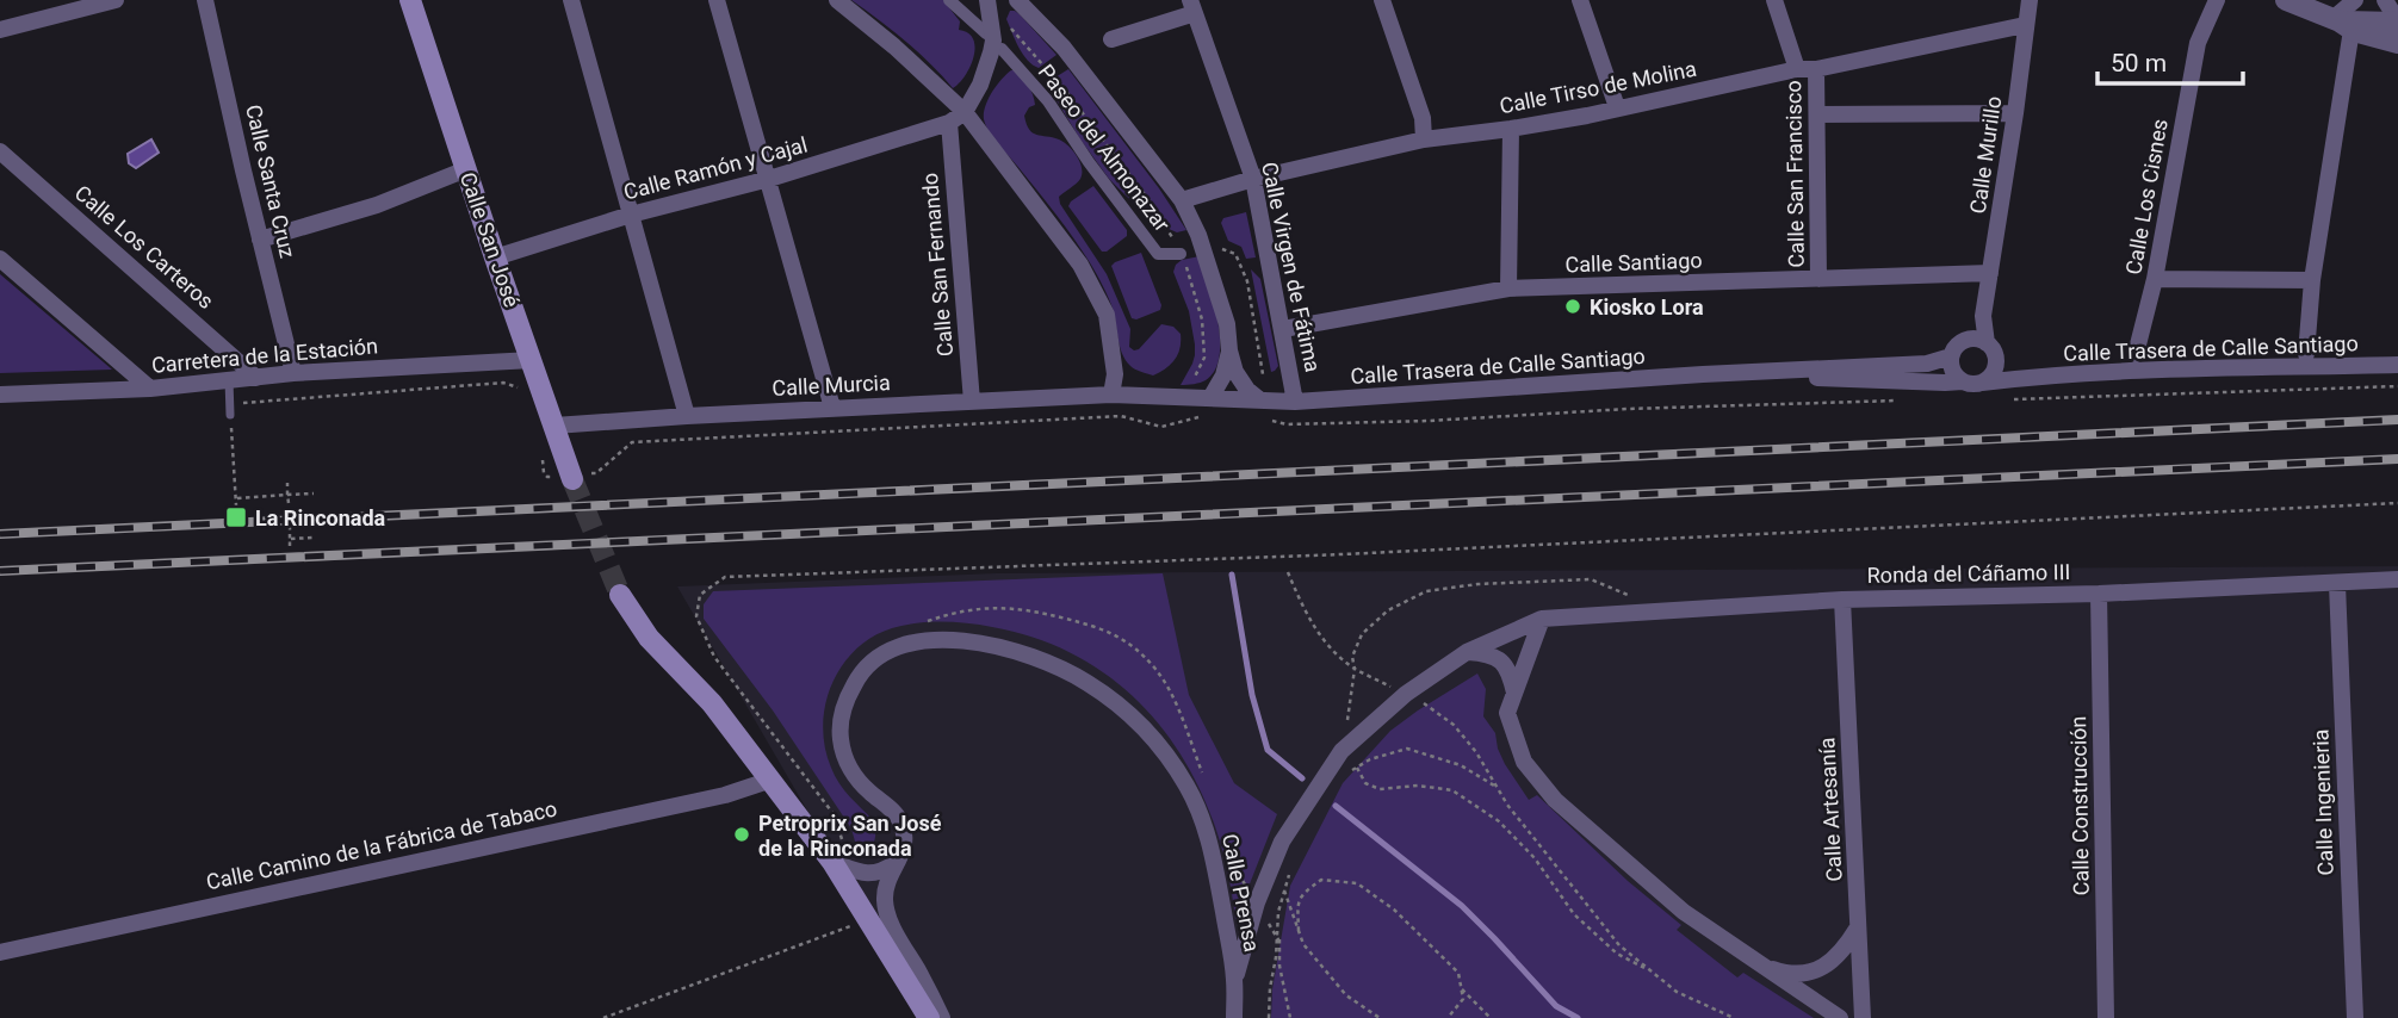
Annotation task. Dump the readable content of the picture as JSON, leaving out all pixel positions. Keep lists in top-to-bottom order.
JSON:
{
  "streets": {
    "main road": ["Calle San José"],
    "street": [
      "Calle Tirso de Molina",
      "Paseo del Almonazar",
      "Calle Murillo",
      "Calle Ramón y Cajal",
      "Calle San Francisco",
      "Calle Santa Cruz",
      "Calle Los Cisnes",
      "Calle Los Carteros",
      "Calle Santiago",
      "Calle San Fernando",
      "Calle Virgen de Fátima",
      "Calle Trasera de Calle Santiago",
      "Carretera de la Estación",
      "Calle Murcia",
      "Ronda del Cáñamo III",
      "Calle Ingenieria",
      "Calle Construcción",
      "Calle Artesanía",
      "Calle Camino de la Fábrica de Tabaco",
      "Calle Prensa"
    ]
  },
  "crossings": [
    ["Calle Tirso de Molina", "Calle Murillo"],
    ["Calle Tirso de Molina", "Calle San Francisco"],
    ["Calle Tirso de Molina", "Calle Virgen de Fátima"],
    ["Calle Murillo", "Calle Santiago"],
    ["Calle Murillo", "Calle Trasera de Calle Santiago"],
    ["Calle Ramón y Cajal", "Calle San José"],
    ["Calle Ramón y Cajal", "Calle San Fernando"],
    ["Calle San Francisco", "Calle Santiago"],
    ["Calle Santa Cruz", "Carretera de la Estación"],
    ["Calle San José", "Carretera de la Estación"],
    ["Calle San José", "Calle Murcia"],
    ["Calle Los Carteros", "Carretera de la Estación"],
    ["Calle Santiago", "Calle Virgen de Fátima"],
    ["Calle San Fernando", "Calle Murcia"],
    ["Calle Virgen de Fátima", "Calle Trasera de Calle Santiago"],
    ["Calle Trasera de Calle Santiago", "Calle Murcia"],
    ["Ronda del Cáñamo III", "Calle Ingenieria"],
    ["Ronda del Cáñamo III", "Calle Construcción"],
    ["Ronda del Cáñamo III", "Calle Artesanía"],
    ["Ronda del Cáñamo III", "Calle Prensa"]
  ],
  "places": {
    "other": ["Kiosko Lora", "Petroprix San José de la Rinconada"],
    "transit": ["La Rinconada"]
  },
  "scale_bar": "50 m"
}
